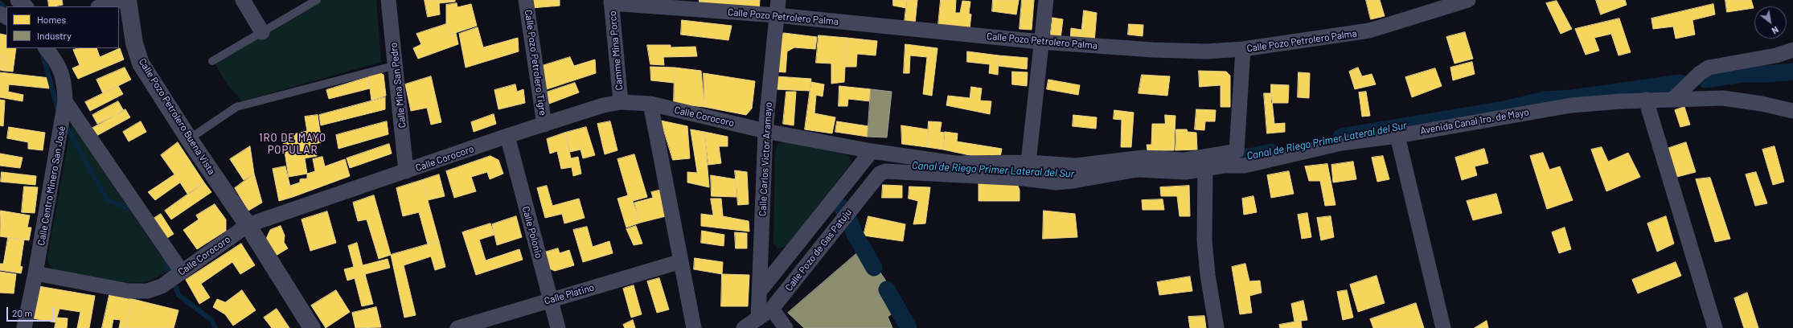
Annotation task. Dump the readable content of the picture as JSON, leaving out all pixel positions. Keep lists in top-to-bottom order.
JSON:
{
  "streets": {
    "street": [
      "Calle Pozo Petrolero Palma",
      "Camme Mina Porco",
      "Calle Pozo Petrolero Tigre",
      "Calle Mina San Pedro",
      "Calle Pozo Petrolero Buena Vista",
      "Calle Corocoro",
      "Avenida Canal 1ro. de Mayo",
      "Calle Carlos Victor Aramayo",
      "Calle Centro Minero San José",
      "Calle Polonio",
      "Calle Pozo de Gas Patuju",
      "Calle Platino"
    ]
  },
  "crossings": [
    ["Calle Pozo Petrolero Palma", "Camme Mina Porco"],
    ["Calle Pozo Petrolero Palma", "Calle Corocoro"],
    ["Calle Pozo Petrolero Palma", "Calle Carlos Victor Aramayo"],
    ["Camme Mina Porco", "Calle Corocoro"],
    ["Calle Pozo Petrolero Tigre", "Calle Corocoro"],
    ["Calle Mina San Pedro", "Calle Corocoro"],
    ["Calle Pozo Petrolero Buena Vista", "Calle Corocoro"],
    ["Calle Corocoro", "Calle Carlos Victor Aramayo"],
    ["Calle Corocoro", "Calle Centro Minero San José"],
    ["Calle Corocoro", "Calle Polonio"],
    ["Avenida Canal 1ro. de Mayo", "Calle Pozo de Gas Patuju"],
    ["Calle Carlos Victor Aramayo", "Calle Pozo de Gas Patuju"],
    ["Calle Polonio", "Calle Platino"]
  ],
  "districts": ["1RO DE MAYO POPULAR"],
  "water": ["Canal de Riego Primer Lateral del Sur"],
  "legend": ["Homes", "Industry"],
  "scale_bar": "20 m",
  "north": "bottom right"
}
